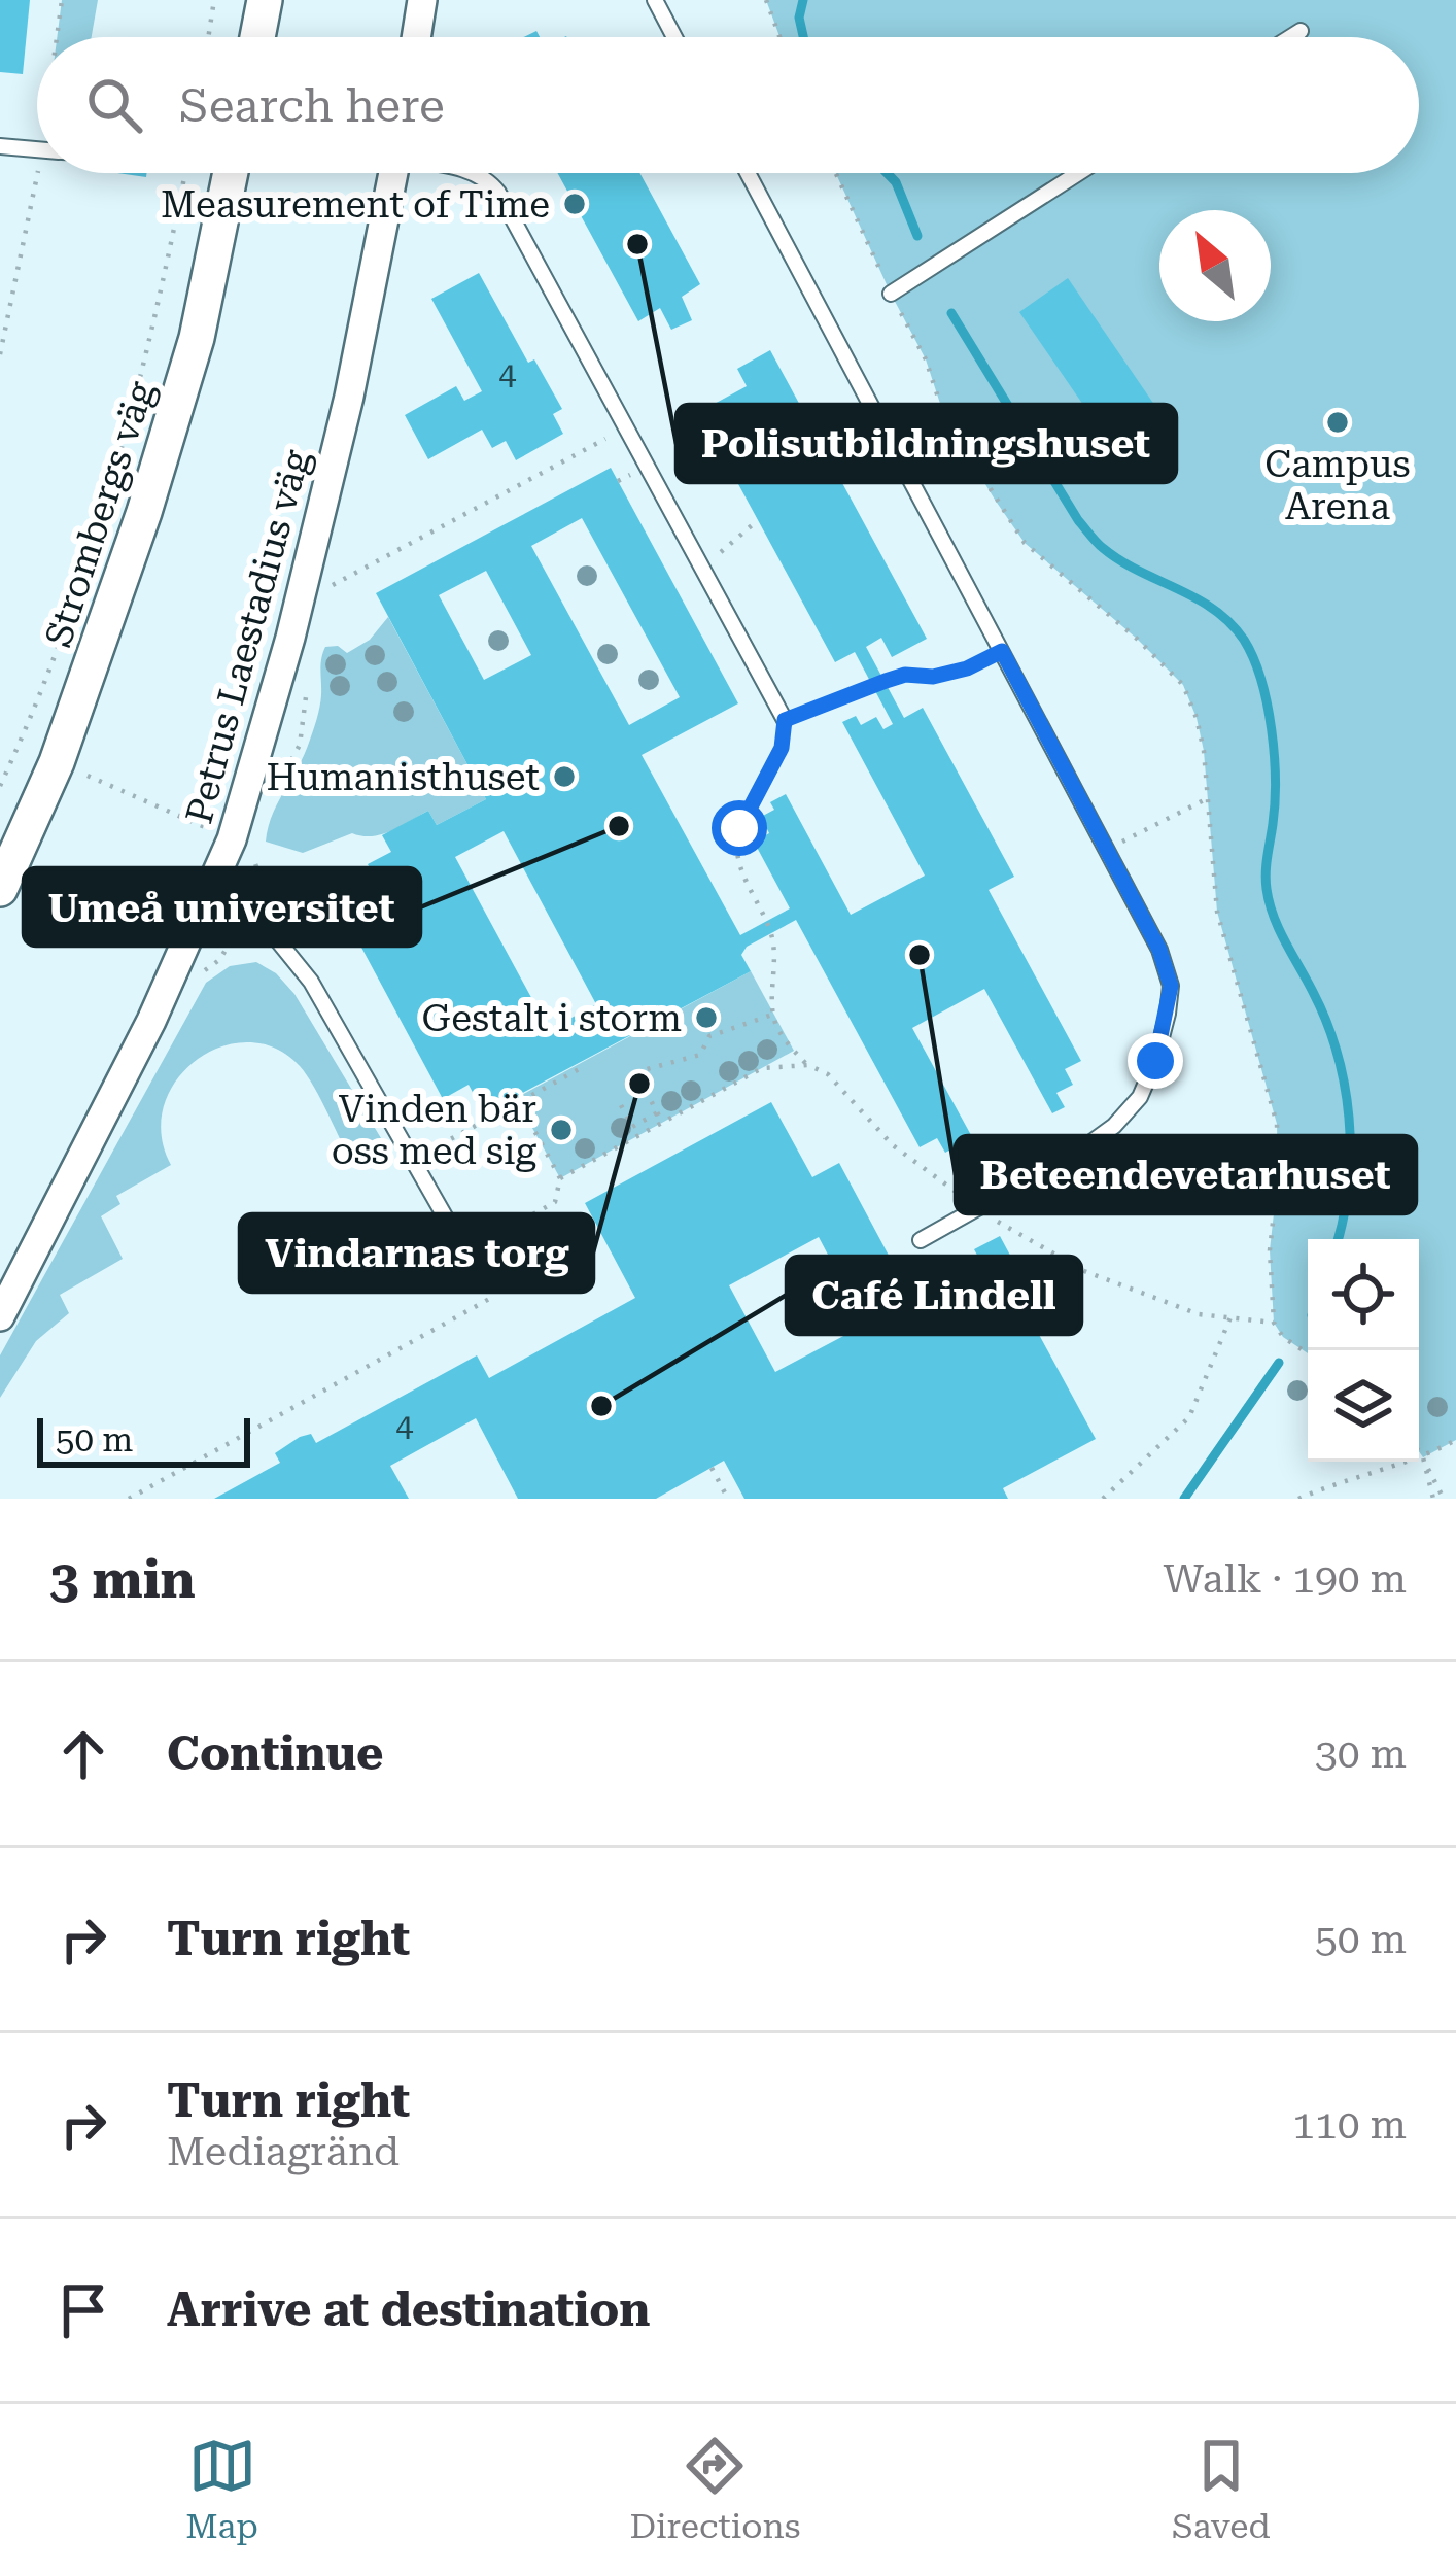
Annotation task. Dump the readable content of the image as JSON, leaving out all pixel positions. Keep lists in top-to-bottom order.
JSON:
{
  "streets": {
    "street": ["Strombergs väg", "Petrus Laestadius väg"]
  },
  "places": [
    "Measurement of Time",
    "Polisutbildningshuset",
    "Campus Arena",
    "Humanisthuset",
    "Umeå universitet",
    "Beteendevetarhuset",
    "Gestalt i storm",
    "Vindarnas torg",
    "Vinden bär oss med sig",
    "Café Lindell"
  ],
  "house_numbers": ["4", "4"],
  "scale_bar": "50 m",
  "north": "top left",
  "page": {
    "search": "Search here",
    "scale": "50 m",
    "heading": ["3 min", "Walk · 190 m"],
    "list": [
      ["Continue", "30 m"],
      ["Turn right", "50 m"],
      ["Turn right", "Mediagränd", "110 m"],
      "Arrive at destination"
    ],
    "nav": ["Map", "Directions", "Saved"]
  }
}
